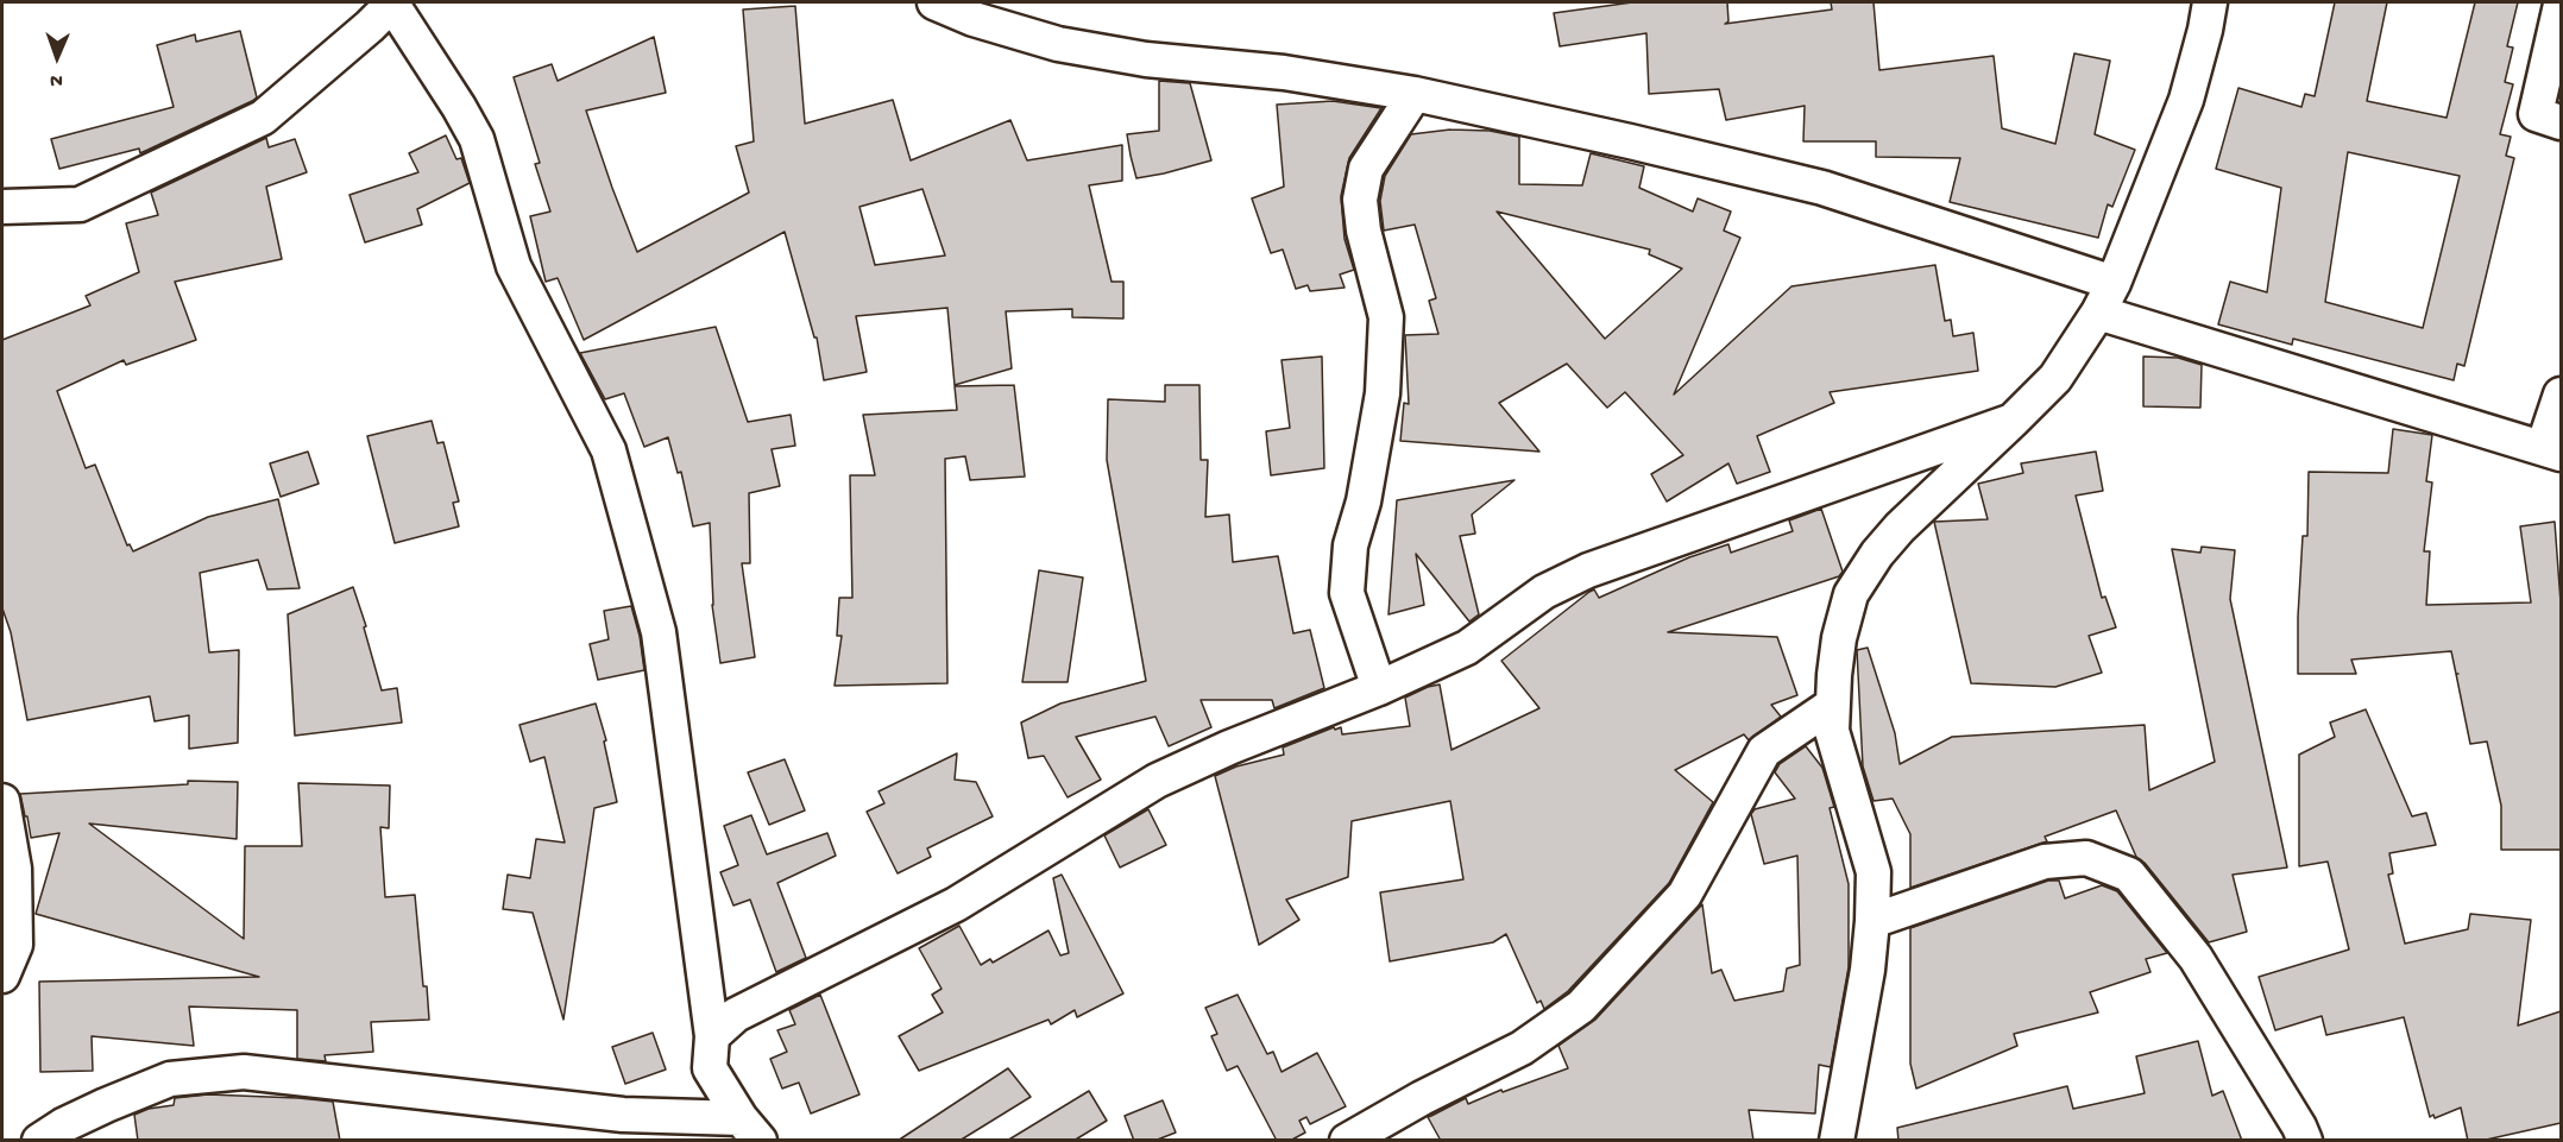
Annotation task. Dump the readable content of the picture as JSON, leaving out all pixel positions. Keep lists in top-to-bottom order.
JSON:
{
  "north": "bottom"
}
